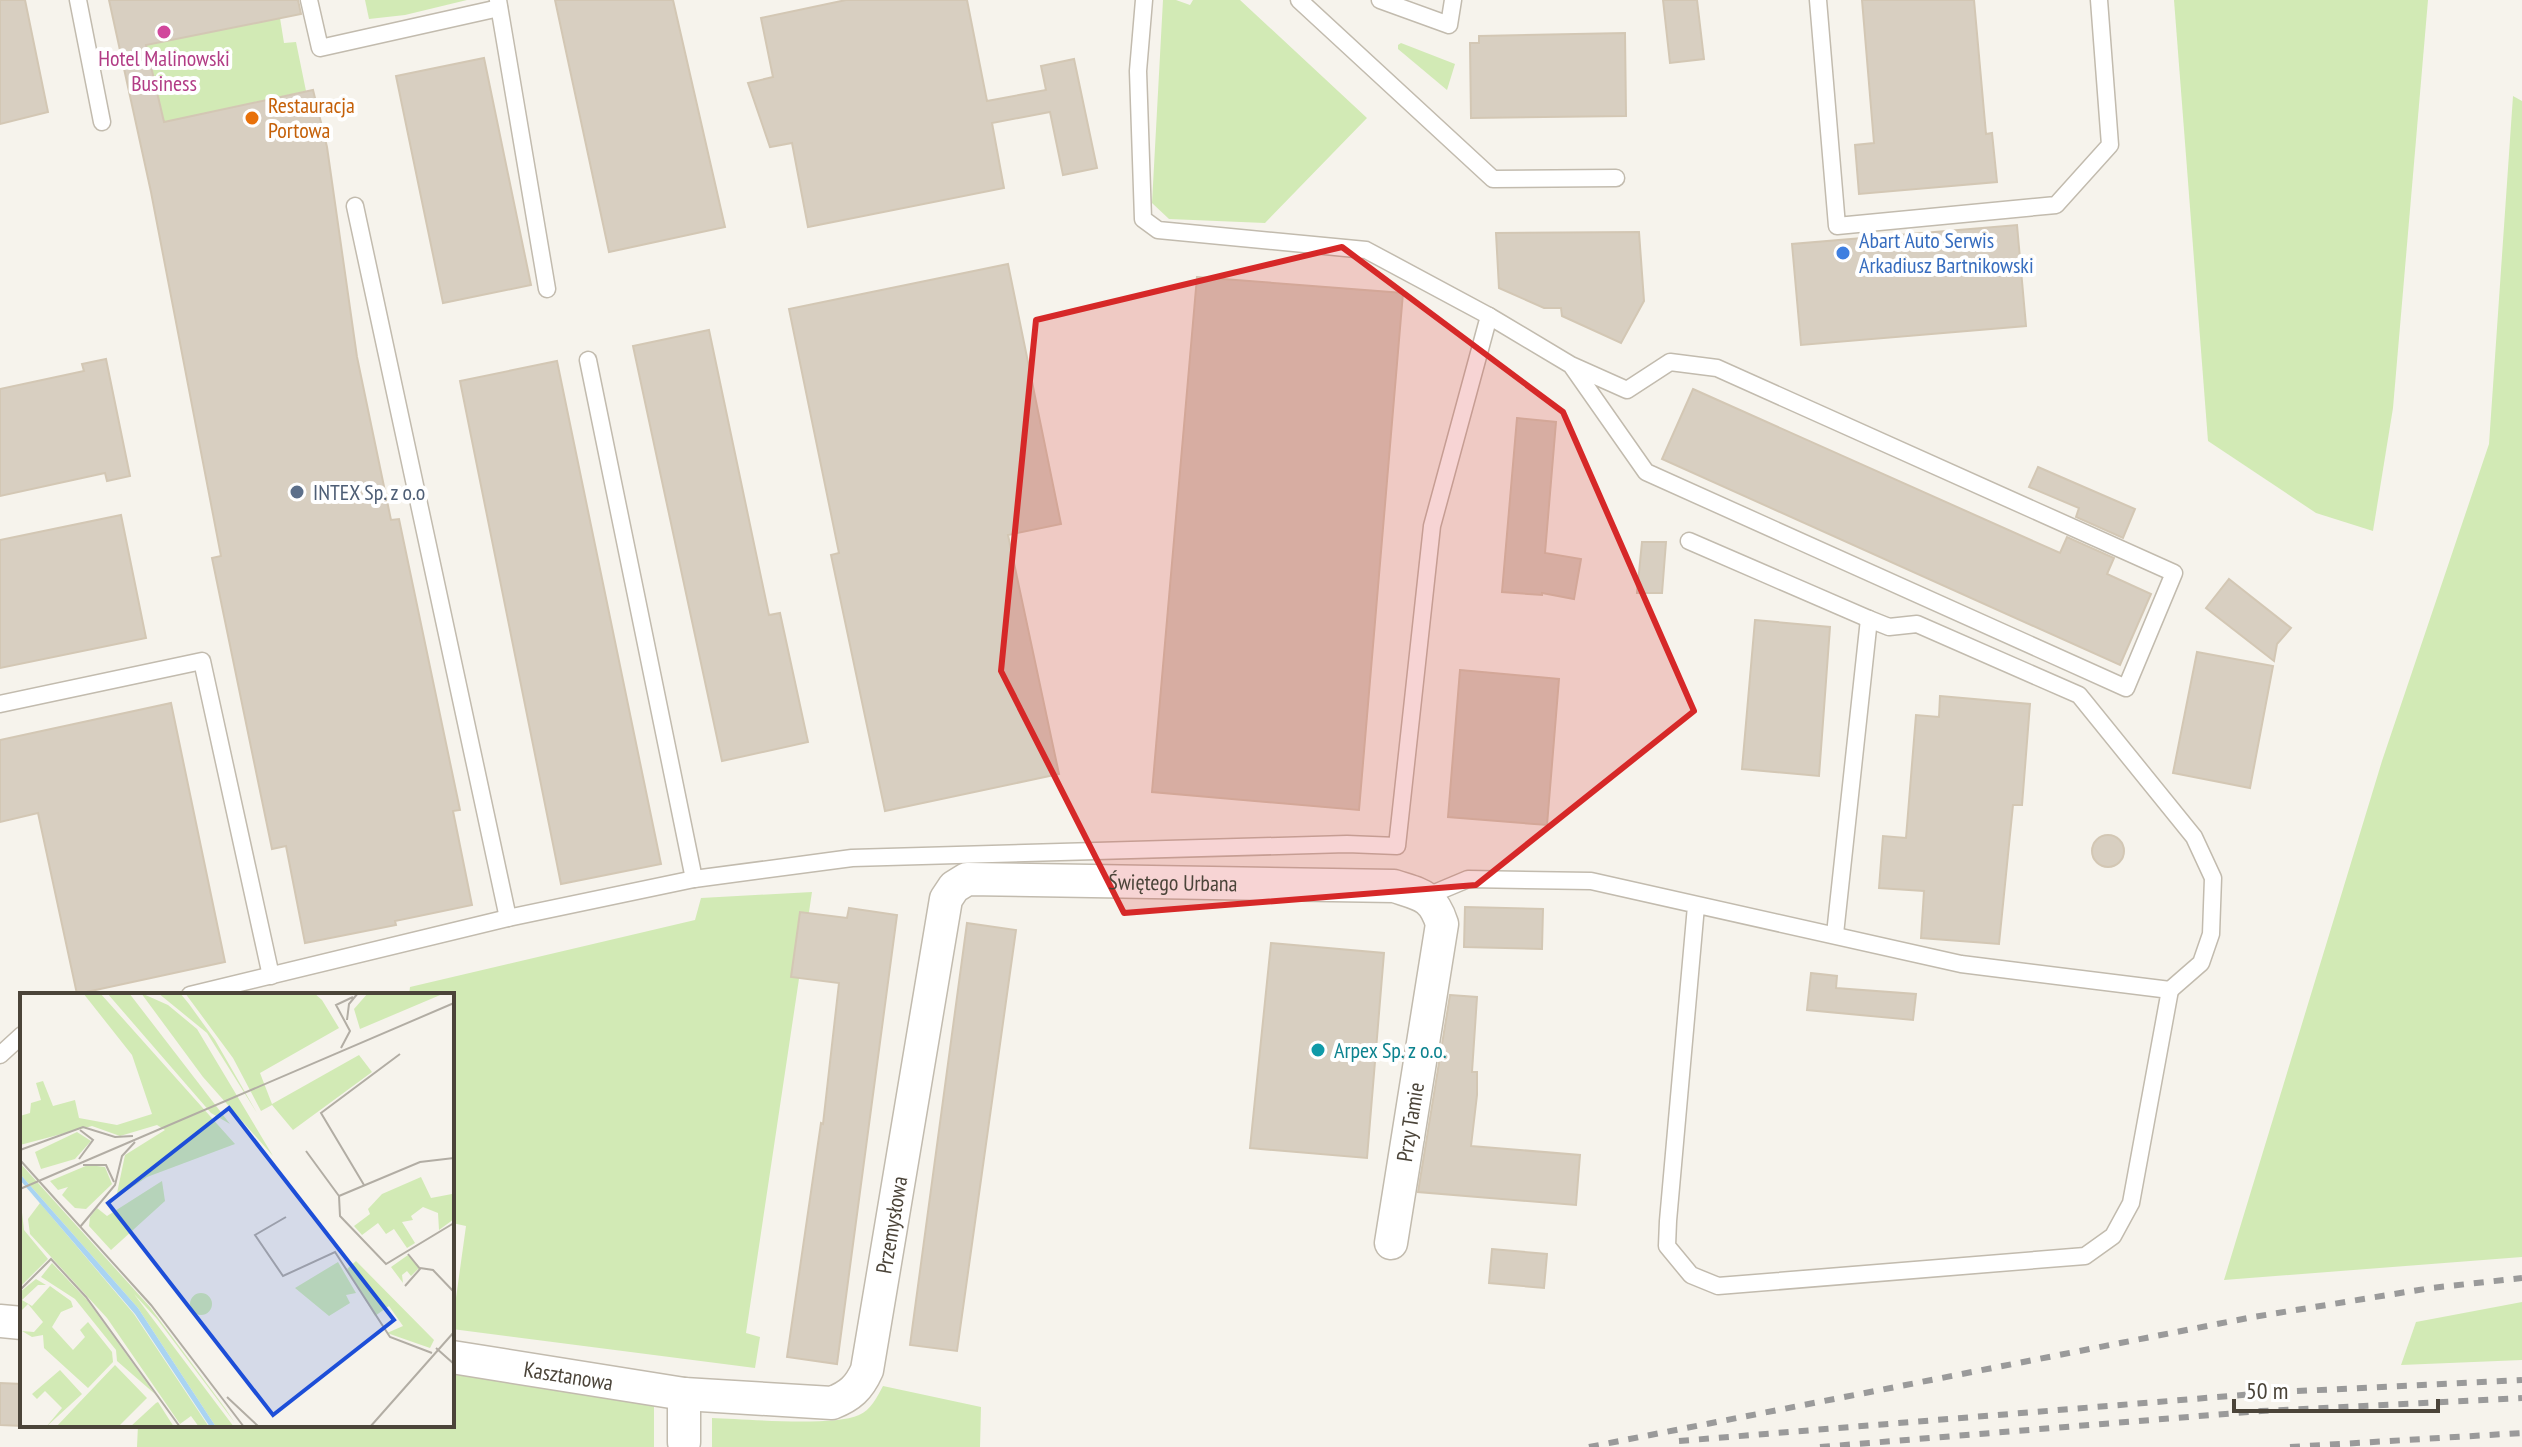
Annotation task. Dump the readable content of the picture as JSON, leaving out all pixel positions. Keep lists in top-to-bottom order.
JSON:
{
  "streets": {
    "street": [
      "Świętego Urbana",
      "Przy Tamie",
      "Przemysłowa",
      "Kasztanowa"
    ]
  },
  "crossings": [
    ["Świętego Urbana", "Przy Tamie"],
    ["Świętego Urbana", "Przemysłowa"],
    ["Przemysłowa", "Kasztanowa"]
  ],
  "places": [
    "Hotel Malinowski Business",
    "Restauracja Portowa",
    "Abart Auto Serwis Arkadiusz Bartnikowski",
    "INTEX Sp. z o.o",
    "Arpex Sp. z o.o."
  ],
  "scale_bar": "50 m"
}
